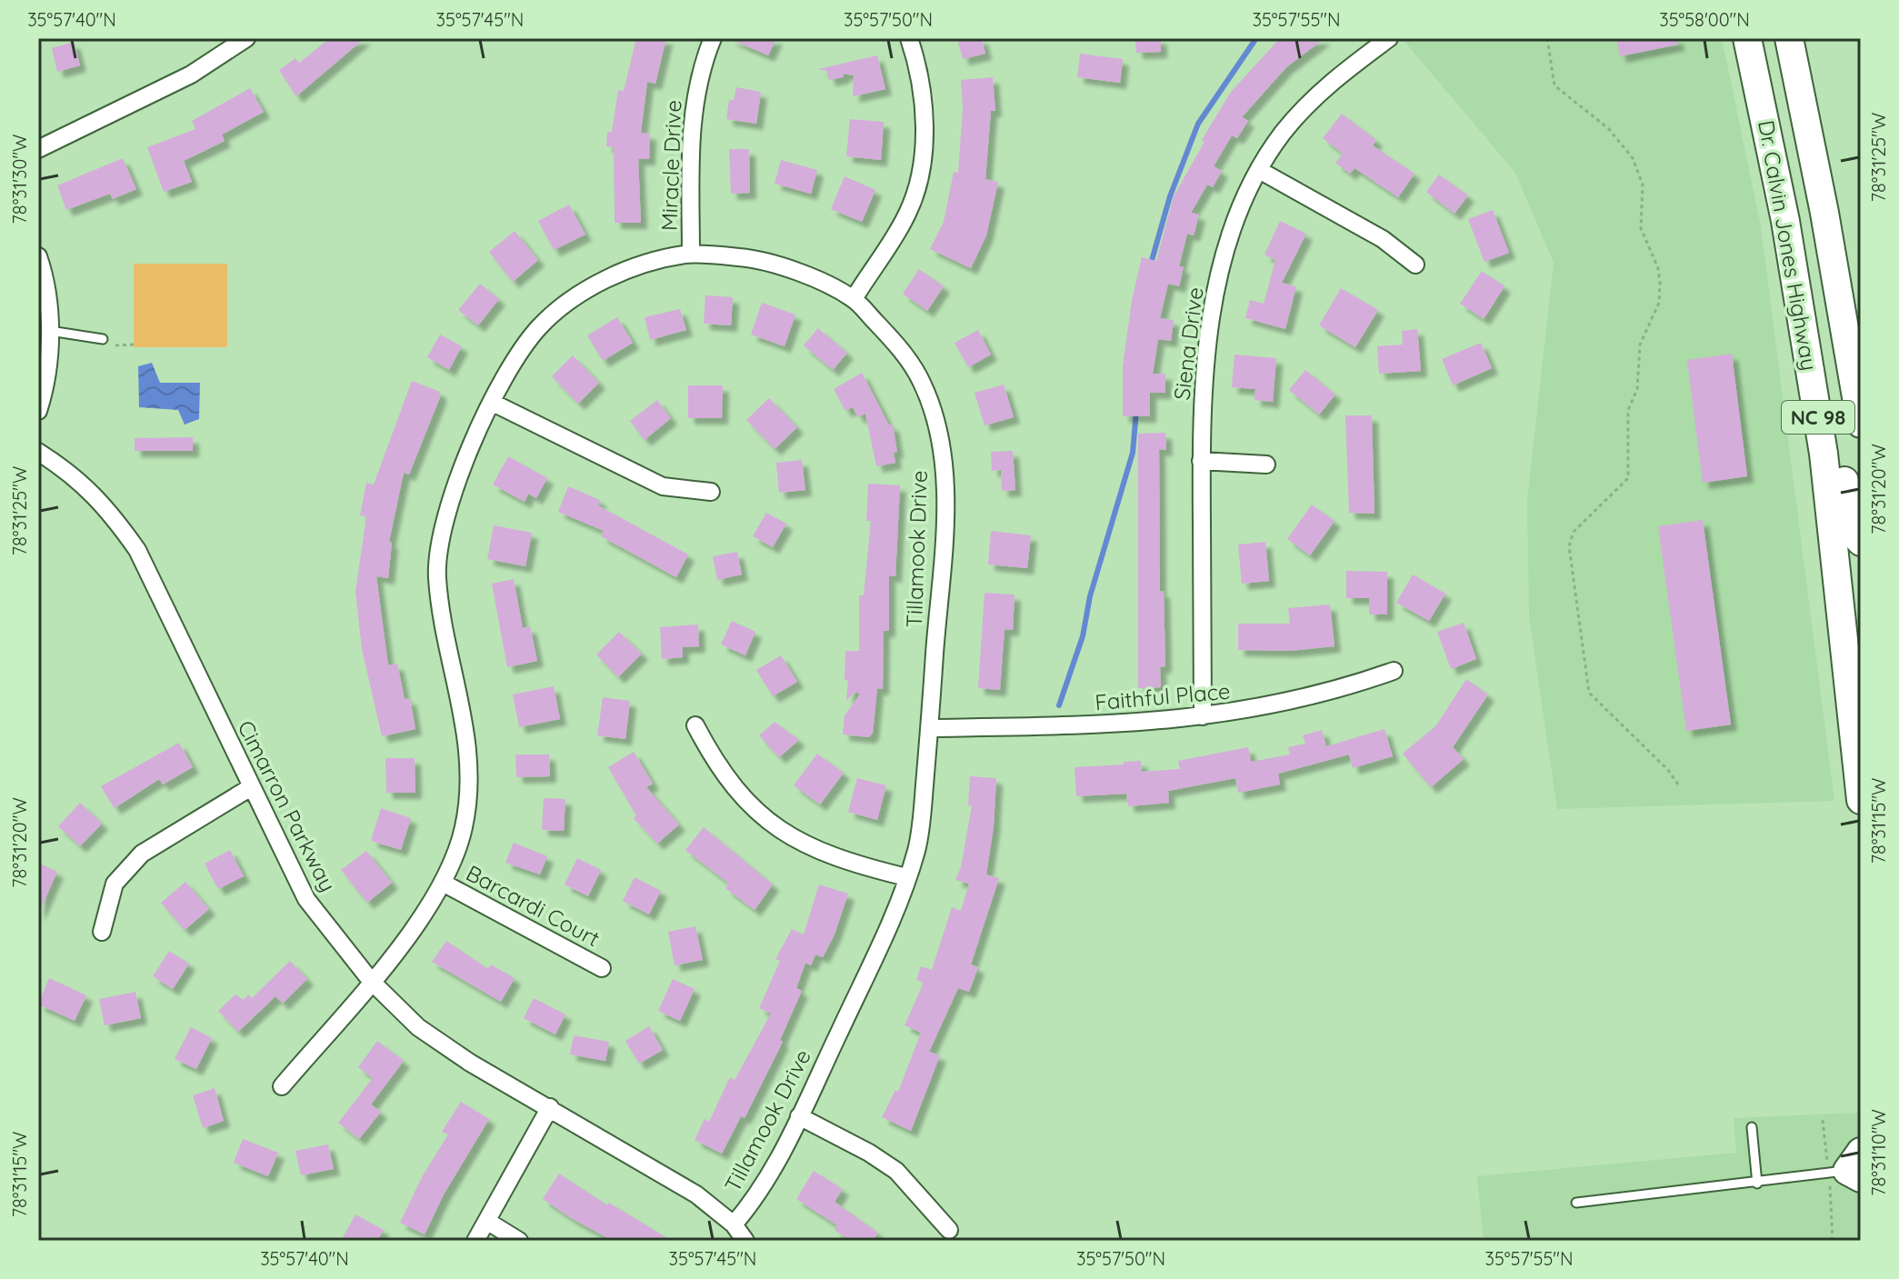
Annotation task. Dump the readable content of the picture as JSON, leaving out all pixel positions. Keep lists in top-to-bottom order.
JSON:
{
  "streets": {
    "highway": ["Dr. Calvin Jones Highway", "NC 98"],
    "street": [
      "Miracle Drive",
      "Siena Drive",
      "Tillamook Drive",
      "Faithful Place",
      "Cimarron Parkway",
      "Barcardi Court"
    ]
  },
  "crossings": [
    ["Miracle Drive", "Tillamook Drive"],
    ["Siena Drive", "Faithful Place"],
    ["Tillamook Drive", "Faithful Place"],
    ["Tillamook Drive", "Cimarron Parkway"],
    ["Tillamook Drive", "Barcardi Court"]
  ],
  "coordinates": [
    "35°57'40\"N",
    "35°57'45\"N",
    "35°57'50\"N",
    "35°57'55\"N",
    "35°58'00\"N",
    "78°31'25\"W",
    "78°31'30\"W",
    "78°31'20\"W",
    "78°31'15\"W",
    "78°31'10\"W"
  ]
}
